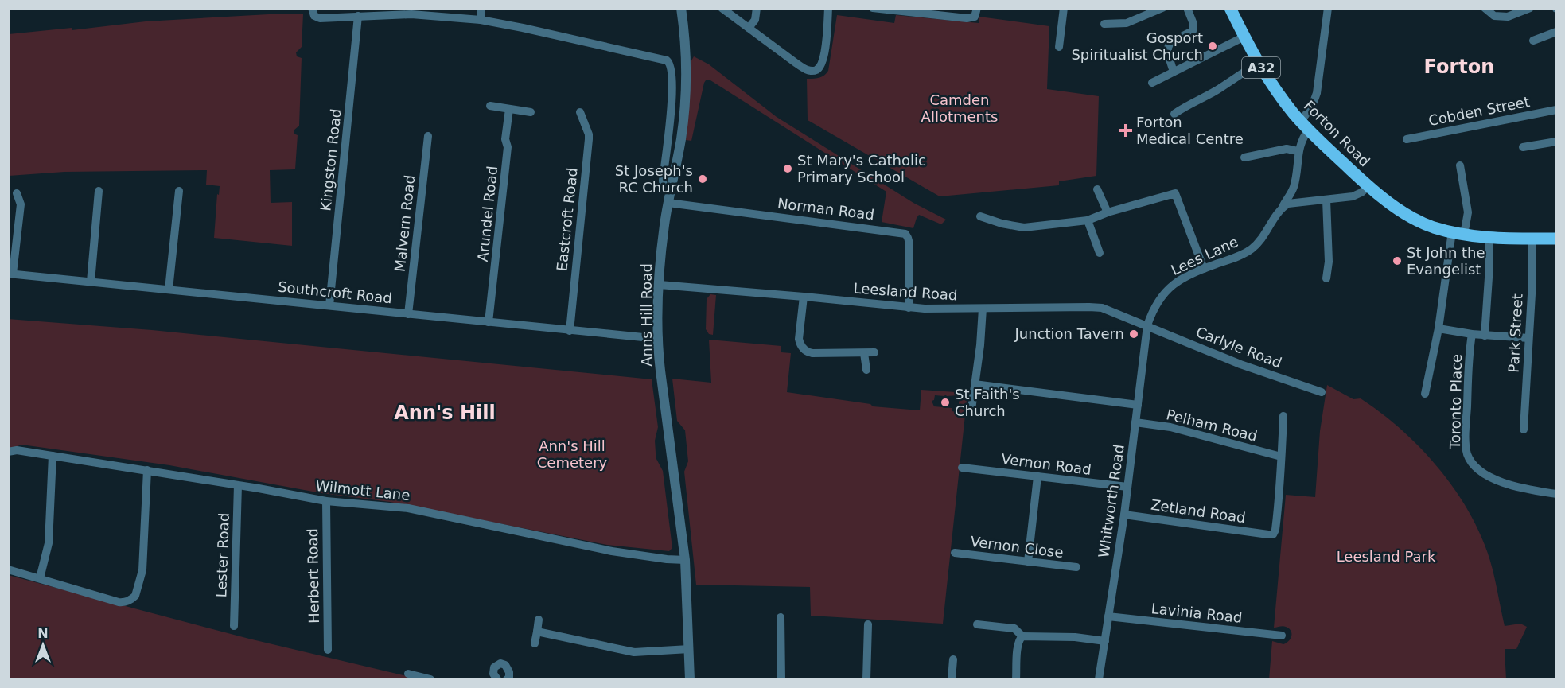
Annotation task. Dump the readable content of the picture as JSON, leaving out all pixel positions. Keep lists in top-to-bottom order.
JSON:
{
  "streets": {
    "main road": ["A32", "Forton Road"],
    "street": [
      "Cobden Street",
      "Kingston Road",
      "Norman Road",
      "Arundel Road",
      "Eastcroft Road",
      "Malvern Road",
      "Lees Lane",
      "Leesland Road",
      "Southcroft Road",
      "Anns Hill Road",
      "Park Street",
      "Carlyle Road",
      "Toronto Place",
      "Pelham Road",
      "Vernon Road",
      "Wilmott Lane",
      "Whitworth Road",
      "Zetland Road",
      "Vernon Close",
      "Lester Road",
      "Herbert Road",
      "Lavinia Road"
    ]
  },
  "crossings": [
    ["Forton Road", "Park Street"],
    ["Kingston Road", "Southcroft Road"],
    ["Norman Road", "Leesland Road"],
    ["Norman Road", "Anns Hill Road"],
    ["Arundel Road", "Southcroft Road"],
    ["Eastcroft Road", "Southcroft Road"],
    ["Malvern Road", "Southcroft Road"],
    ["Lees Lane", "Leesland Road"],
    ["Lees Lane", "Carlyle Road"],
    ["Lees Lane", "Whitworth Road"],
    ["Leesland Road", "Anns Hill Road"],
    ["Leesland Road", "Carlyle Road"],
    ["Leesland Road", "Whitworth Road"],
    ["Southcroft Road", "Anns Hill Road"],
    ["Anns Hill Road", "Wilmott Lane"],
    ["Carlyle Road", "Whitworth Road"],
    ["Pelham Road", "Whitworth Road"],
    ["Pelham Road", "Zetland Road"],
    ["Vernon Road", "Whitworth Road"],
    ["Wilmott Lane", "Lester Road"],
    ["Wilmott Lane", "Herbert Road"],
    ["Whitworth Road", "Zetland Road"],
    ["Whitworth Road", "Lavinia Road"]
  ],
  "districts": ["Forton", "Ann's Hill"],
  "parks": ["Camden Allotments", "Ann's Hill Cemetery", "Leesland Park"],
  "places": {
    "other": [
      "Gosport Spiritualist Church",
      "St Mary's Catholic Primary School",
      "St Joseph's RC Church",
      "St John the Evangelist",
      "Junction Tavern",
      "St Faith's Church"
    ],
    "health": ["Forton Medical Centre"]
  },
  "north": "top"
}
